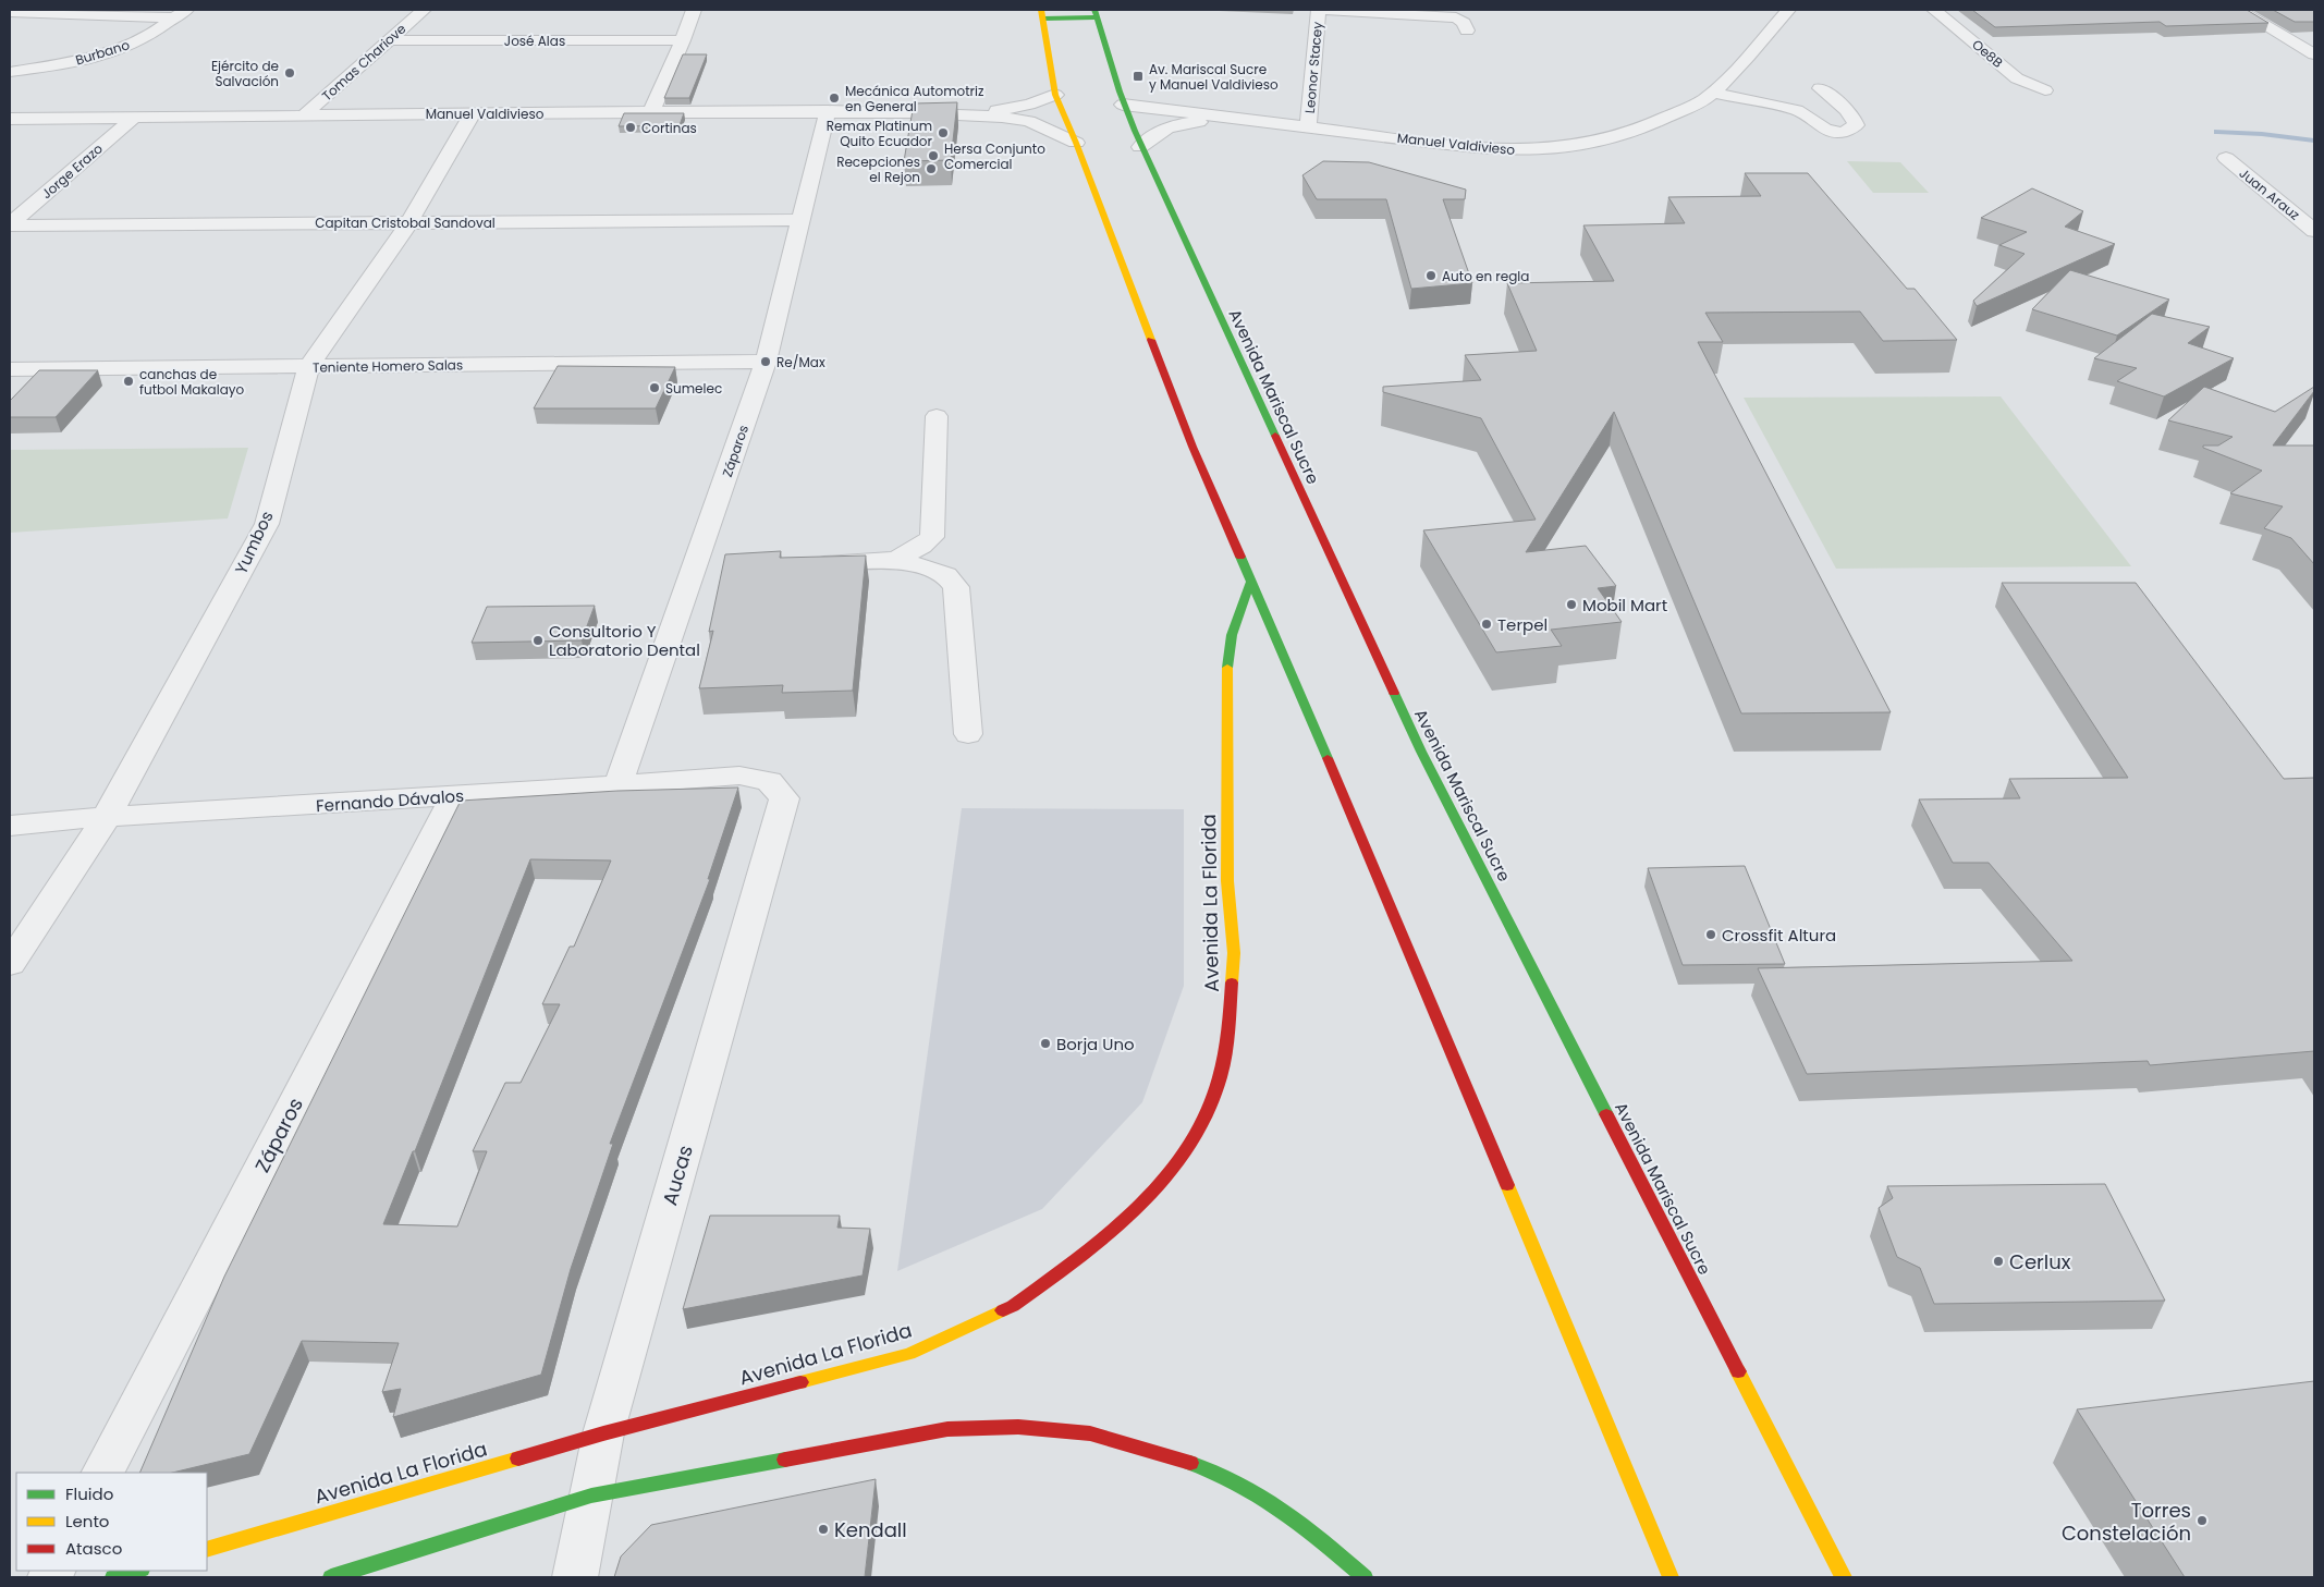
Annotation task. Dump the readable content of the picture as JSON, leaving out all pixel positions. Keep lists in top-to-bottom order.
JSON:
{
  "streets": {
    "main road": ["Avenida Mariscal Sucre", "Avenida La Florida"],
    "street": [
      "José Alas",
      "Burbano",
      "Oe8B",
      "Tomas Chariove",
      "Leonor Stacey",
      "Manuel Valdivieso",
      "Jorge Erazo",
      "Juan Arauz",
      "Capitan Cristobal Sandoval",
      "Teniente Homero Salas",
      "Záparos",
      "Yumbos",
      "Fernando Dávalos",
      "Aucas"
    ]
  },
  "crossings": [
    ["José Alas", "Tomas Chariove"],
    ["Tomas Chariove", "Manuel Valdivieso"],
    ["Leonor Stacey", "Manuel Valdivieso"],
    ["Manuel Valdivieso", "Jorge Erazo"],
    ["Manuel Valdivieso", "Avenida Mariscal Sucre"],
    ["Manuel Valdivieso", "Záparos"],
    ["Manuel Valdivieso", "Yumbos"],
    ["Jorge Erazo", "Capitan Cristobal Sandoval"],
    ["Capitan Cristobal Sandoval", "Záparos"],
    ["Capitan Cristobal Sandoval", "Yumbos"],
    ["Teniente Homero Salas", "Záparos"],
    ["Teniente Homero Salas", "Yumbos"],
    ["Záparos", "Fernando Dávalos"],
    ["Yumbos", "Fernando Dávalos"],
    ["Fernando Dávalos", "Aucas"],
    ["Avenida La Florida", "Aucas"]
  ],
  "places": {
    "other": [
      "Ejército de Salvación",
      "Mecánica Automotriz en General",
      "Cortinas",
      "Remax Platinum Quito Ecuador",
      "Hersa Conjunto Comercial",
      "Recepciones el Rejon",
      "Auto en regla",
      "Re/Max",
      "canchas de futbol Makalayo",
      "Sumelec",
      "Mobil Mart",
      "Terpel",
      "Consultorio Y Laboratorio Dental",
      "Crossfit Altura",
      "Borja Uno",
      "Cerlux",
      "Torres Constelación",
      "Kendall"
    ],
    "transit": ["Av. Mariscal Sucre y Manuel Valdivieso"]
  },
  "legend": ["Fluido", "Lento", "Atasco"]
}
